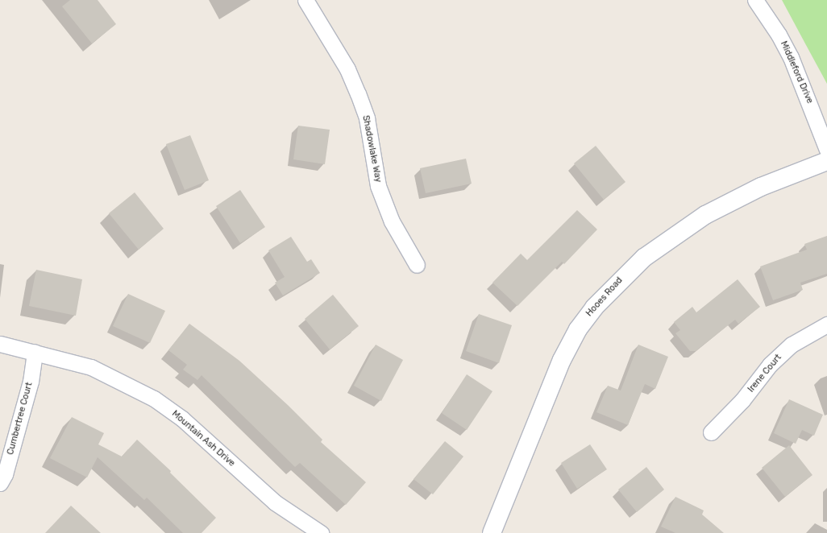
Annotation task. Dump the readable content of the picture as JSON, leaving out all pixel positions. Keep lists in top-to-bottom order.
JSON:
{
  "streets": {
    "street": [
      "Middleford Drive",
      "Shadowlake Way",
      "Hooes Road",
      "Irene Court",
      "Cumbertree Court",
      "Mountain Ash Drive"
    ]
  },
  "crossings": [
    ["Cumbertree Court", "Mountain Ash Drive"]
  ]
}
